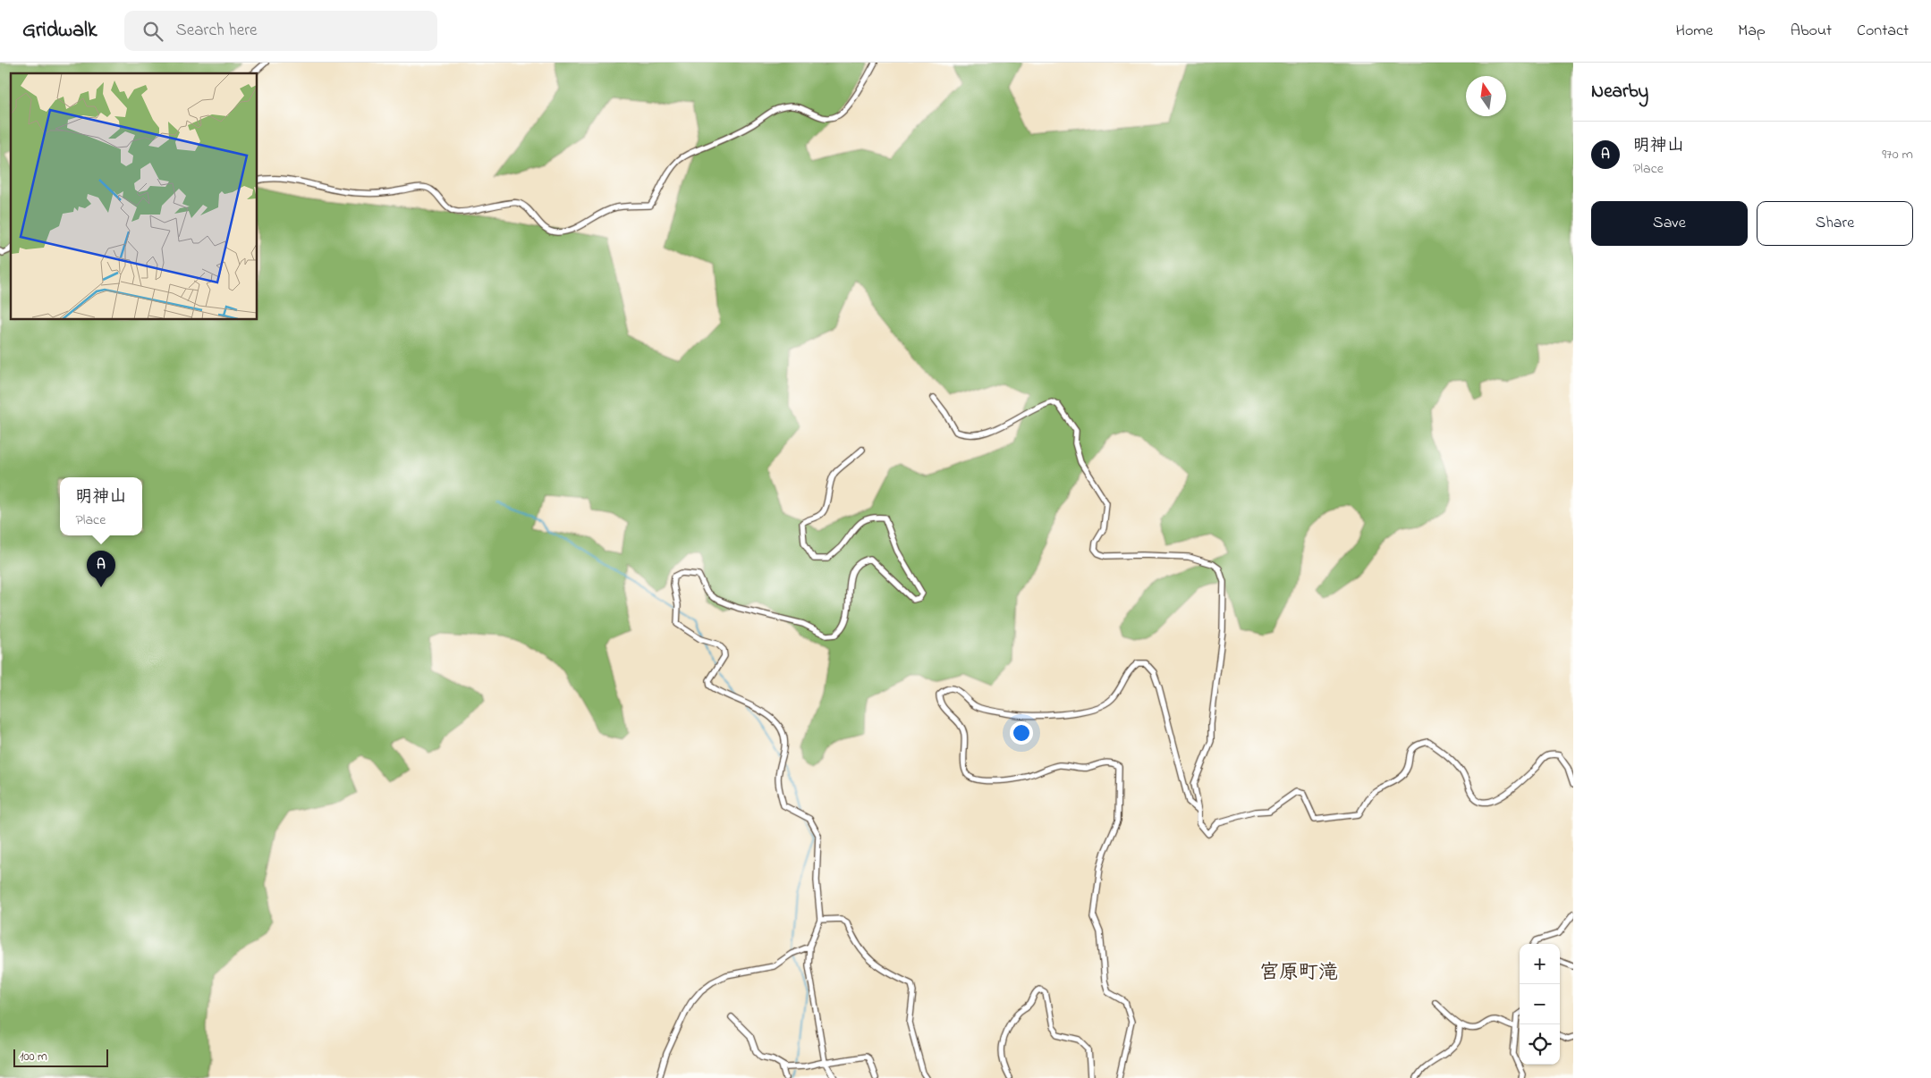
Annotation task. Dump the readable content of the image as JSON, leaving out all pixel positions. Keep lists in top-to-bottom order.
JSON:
{
  "districts": ["宮原町滝"],
  "scale_bar": "100 m",
  "north": "top",
  "page": {
    "header": "Gridwalk",
    "search": "Search here",
    "nav": [
      "Home",
      "Map",
      "About",
      "Contact"
    ],
    "heading": "Nearby",
    "list": [
      {
        "mark": "A",
        "name": "明神山",
        "note": "Place",
        "value": "970 m"
      }
    ],
    "buttons": ["Save", "Share"],
    "popup": ["明神山", "Place"],
    "pins": "A",
    "map_buttons": ["+", "−"],
    "scale": "100 m"
  }
}
